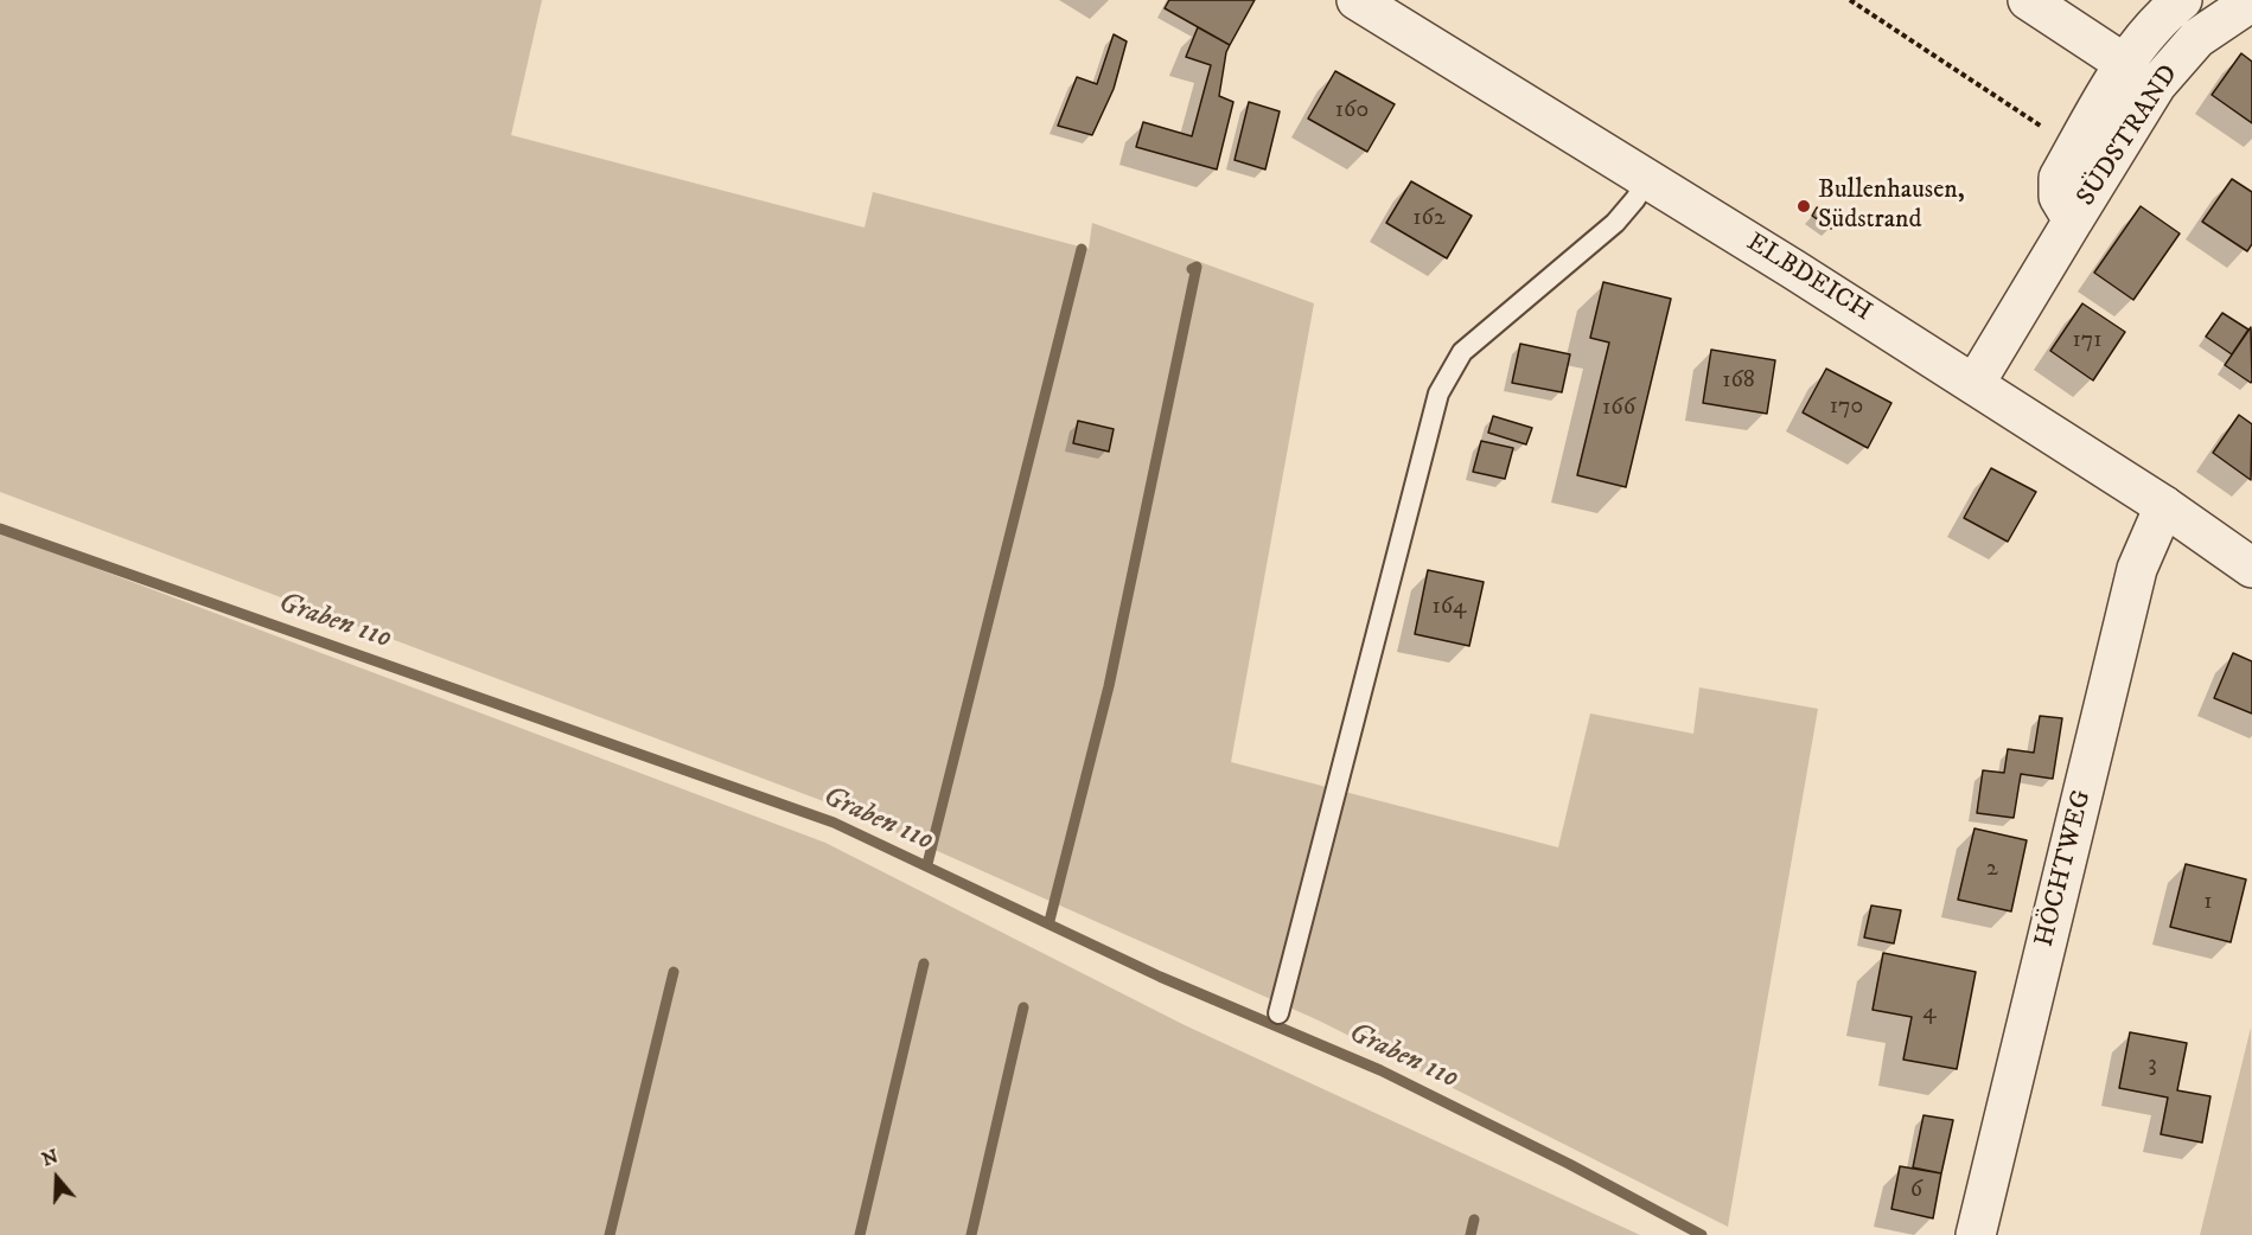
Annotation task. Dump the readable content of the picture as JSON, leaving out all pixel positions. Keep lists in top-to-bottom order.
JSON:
{
  "streets": {
    "street": ["SÜDSTRAND", "ELBDEICH", "HÖCHTWEG"]
  },
  "crossings": [
    ["SÜDSTRAND", "ELBDEICH"],
    ["ELBDEICH", "HÖCHTWEG"]
  ],
  "water": ["Graben 110"],
  "places": ["Bullenhausen, Südstrand"],
  "house_numbers": [
    "160",
    "162",
    "171",
    "168",
    "170",
    "166",
    "164",
    "2",
    "1",
    "4",
    "3",
    "6"
  ],
  "north": "top"
}
